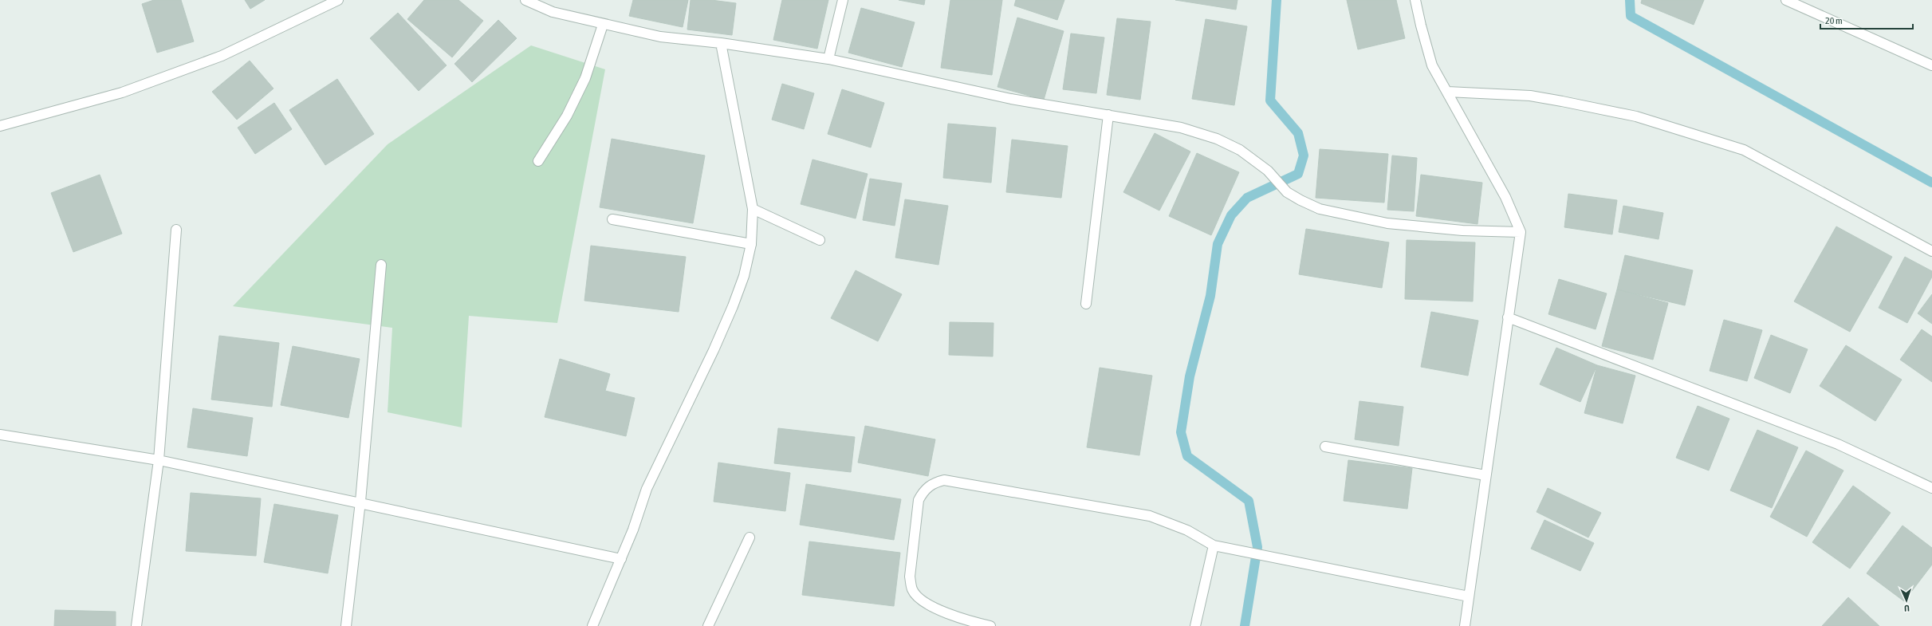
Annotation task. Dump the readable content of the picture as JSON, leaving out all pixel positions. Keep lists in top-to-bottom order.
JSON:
{
  "scale_bar": "20 m",
  "north": "bottom"
}
